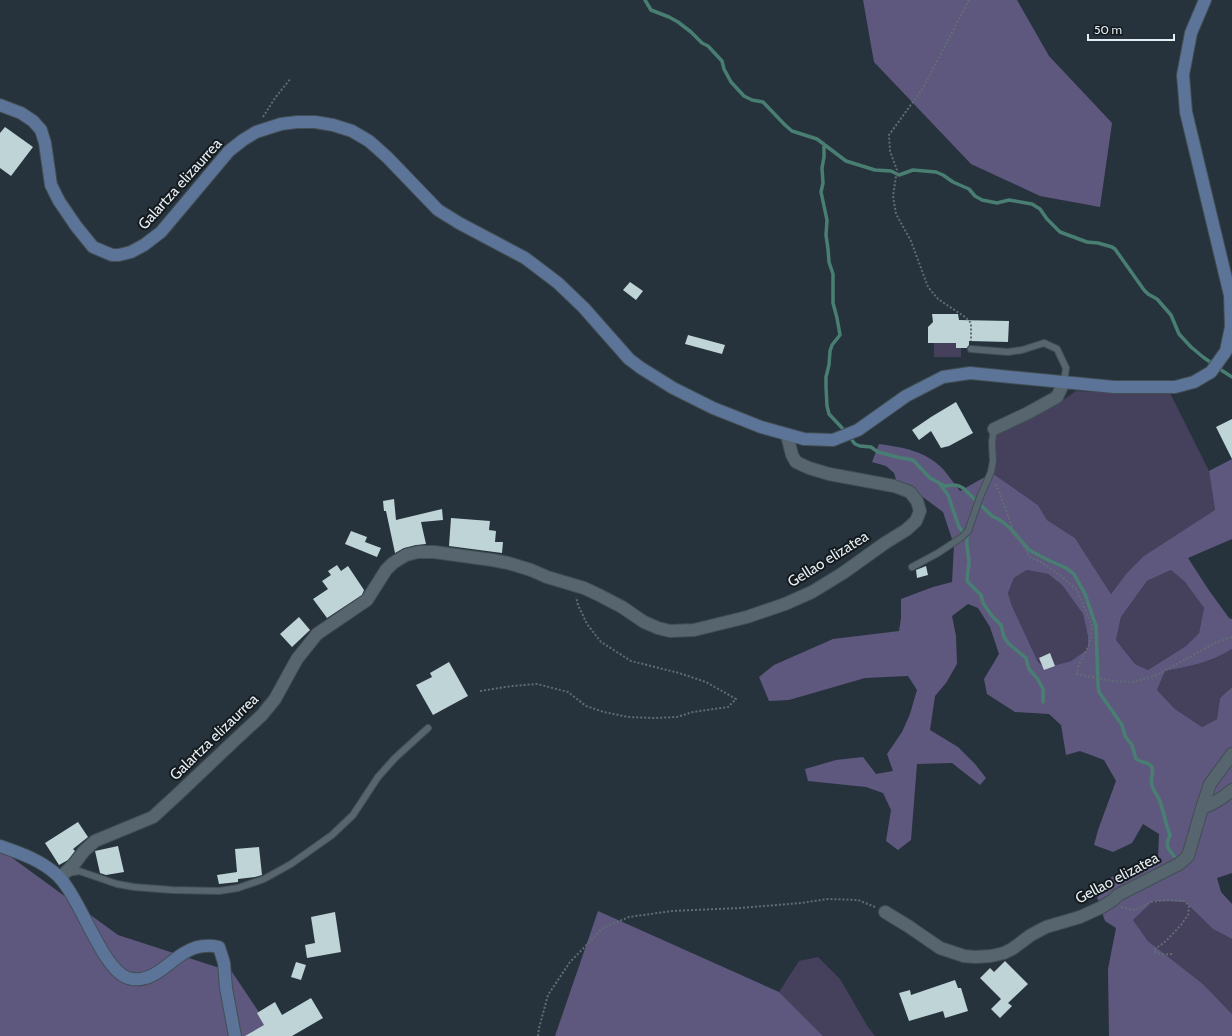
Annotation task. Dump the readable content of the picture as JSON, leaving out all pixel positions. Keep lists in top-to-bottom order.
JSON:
{
  "streets": {
    "street": ["Galartza elizaurrea", "Gellao elizatea"]
  },
  "crossings": [
    ["Galartza elizaurrea", "Gellao elizatea"]
  ],
  "scale_bar": "50 m"
}
